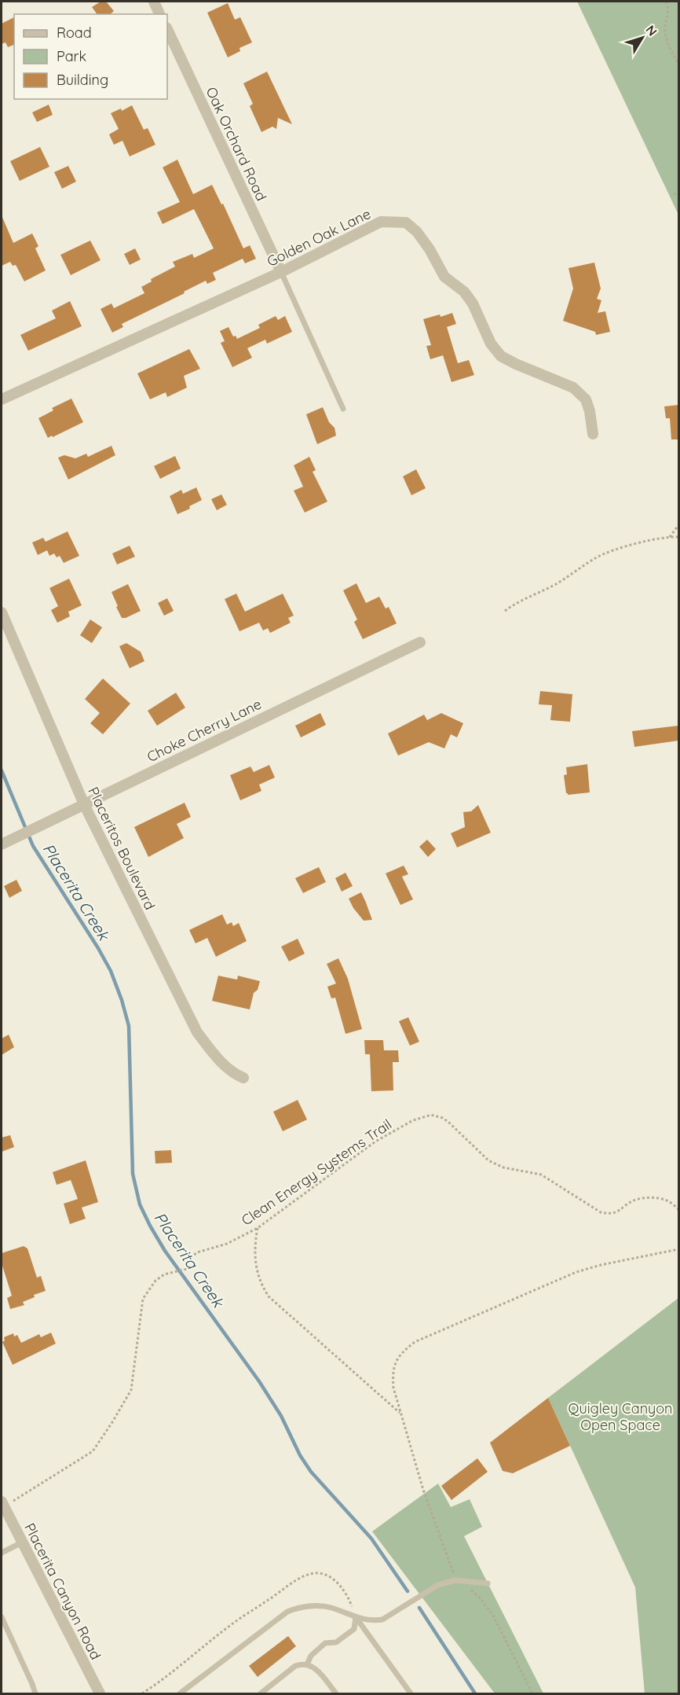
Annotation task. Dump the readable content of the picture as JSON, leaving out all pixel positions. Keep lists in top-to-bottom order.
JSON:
{
  "streets": {
    "street": [
      "Oak Orchard Road",
      "Golden Oak Lane",
      "Choke Cherry Lane",
      "Placeritos Boulevard",
      "Placerita Canyon Road"
    ],
    "path": ["Clean Energy Systems Trail"]
  },
  "crossings": [
    ["Oak Orchard Road", "Golden Oak Lane"],
    ["Choke Cherry Lane", "Placeritos Boulevard"],
    ["Clean Energy Systems Trail", "Placerita Canyon Road"]
  ],
  "water": ["Placerita Creek"],
  "parks": ["Quigley Canyon Open Space"],
  "legend": ["Road", "Park", "Building"],
  "north": "top right"
}
